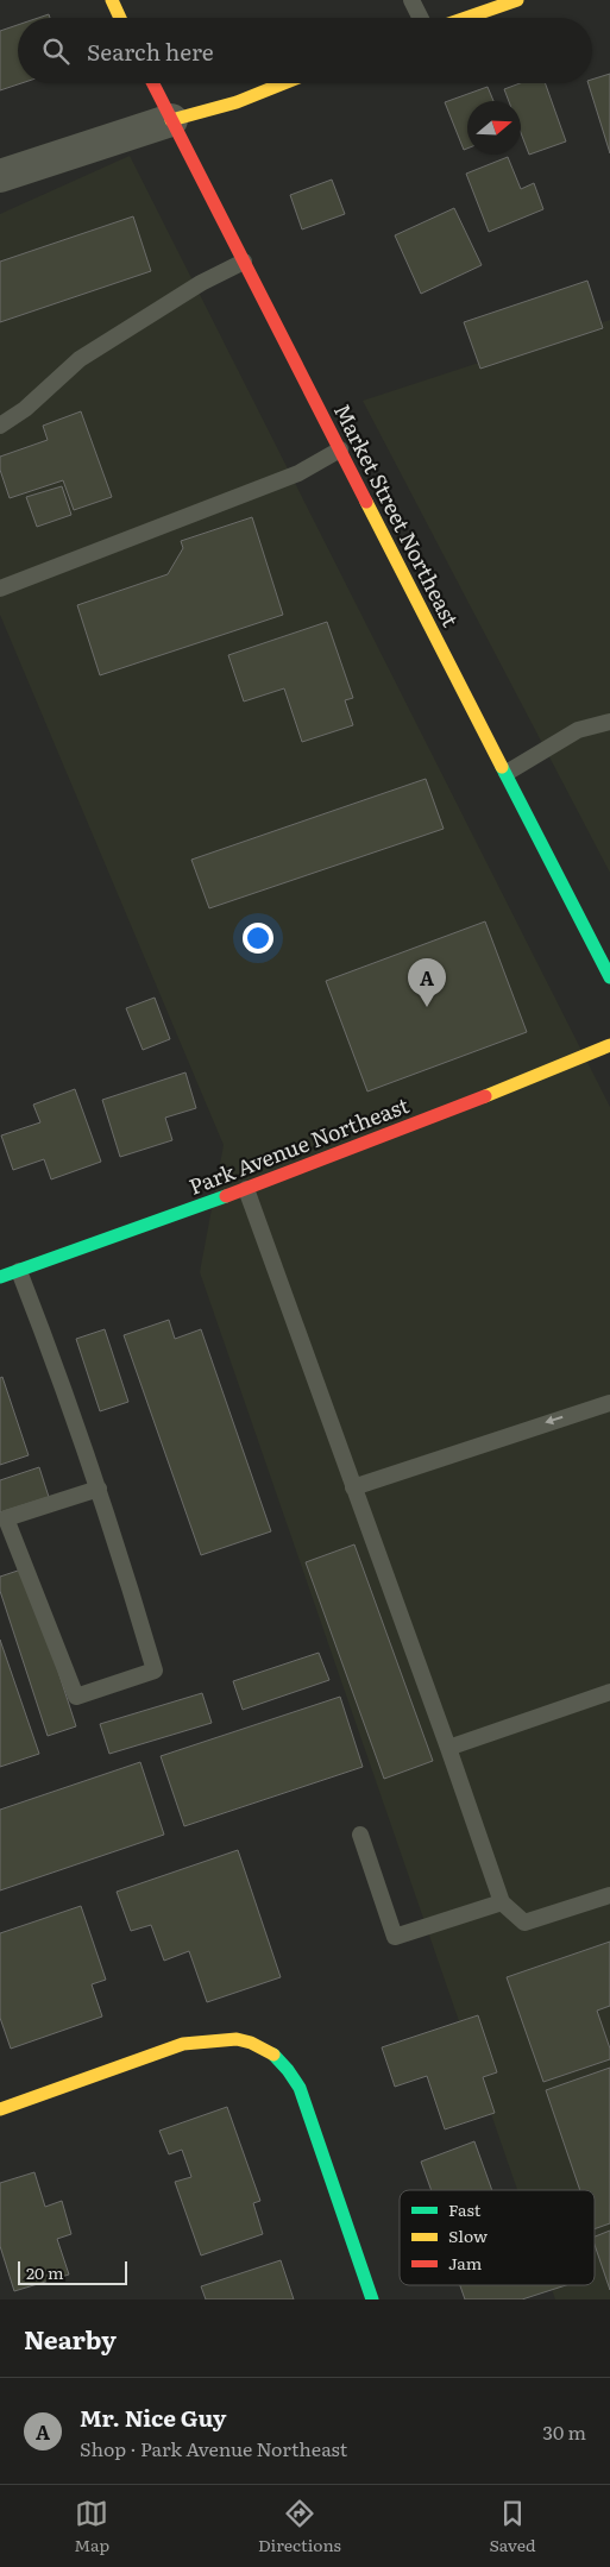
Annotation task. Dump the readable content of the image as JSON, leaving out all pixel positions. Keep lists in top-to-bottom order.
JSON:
{
  "streets": {
    "street": ["Market Street Northeast", "Park Avenue Northeast"]
  },
  "legend": ["Fast", "Slow", "Jam"],
  "scale_bar": "20 m",
  "north": "right",
  "page": {
    "search": "Search here",
    "pins": "A",
    "scale": "20 m",
    "heading": "Nearby",
    "list": [
      {
        "mark": "A",
        "name": "Mr. Nice Guy",
        "note": "Shop · Park Avenue Northeast",
        "value": "30 m"
      }
    ],
    "nav": ["Map", "Directions", "Saved"]
  }
}
